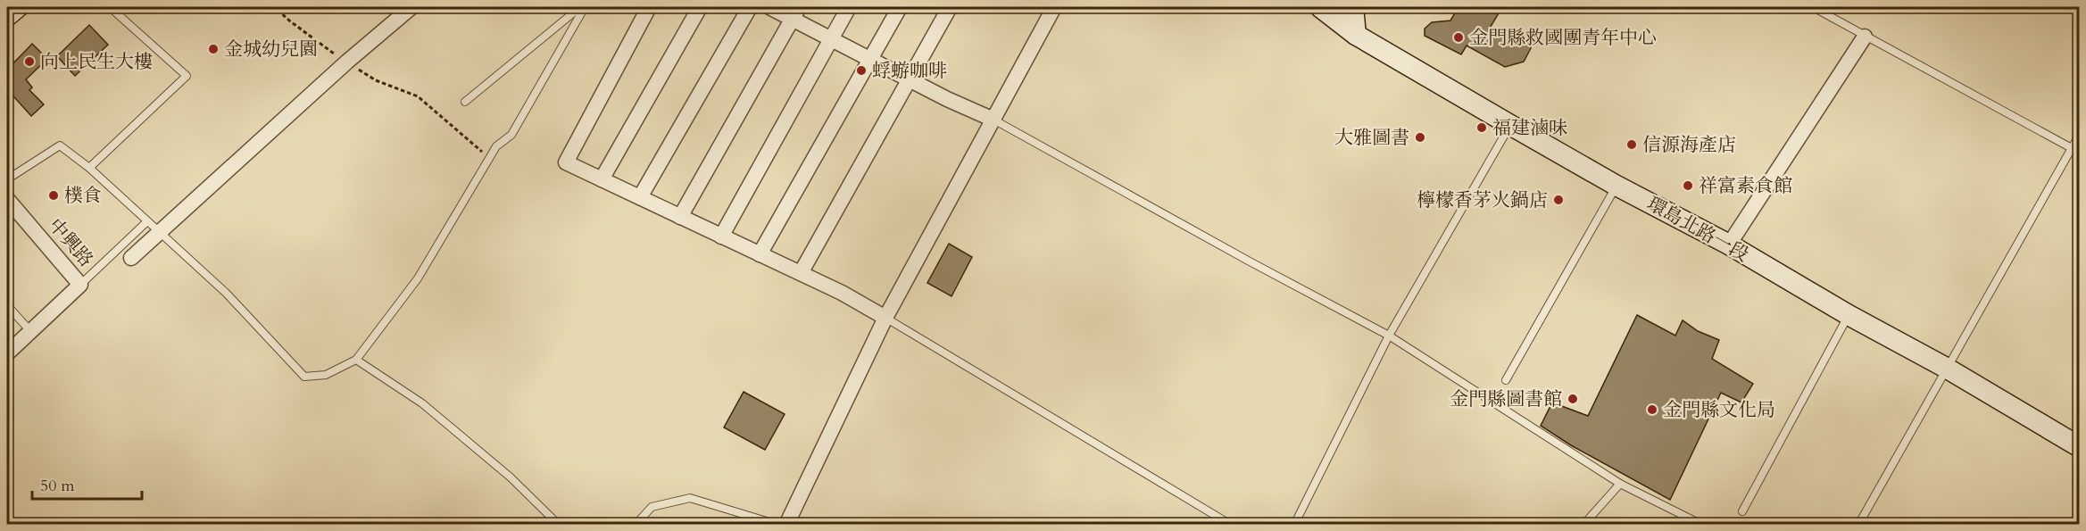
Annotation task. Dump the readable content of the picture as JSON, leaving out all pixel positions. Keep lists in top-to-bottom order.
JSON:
{
  "streets": {
    "main road": ["環島北路一段"],
    "street": ["中興路"]
  },
  "places": [
    "金門縣救國團青年中心",
    "金城幼兒園",
    "向上民生大樓",
    "蜉蝣咖啡",
    "福建滷味",
    "大雅圖書",
    "信源海產店",
    "祥富素食館",
    "樸食",
    "檸檬香茅火鍋店",
    "金門縣圖書館",
    "金門縣文化局"
  ],
  "scale_bar": "50 m"
}
